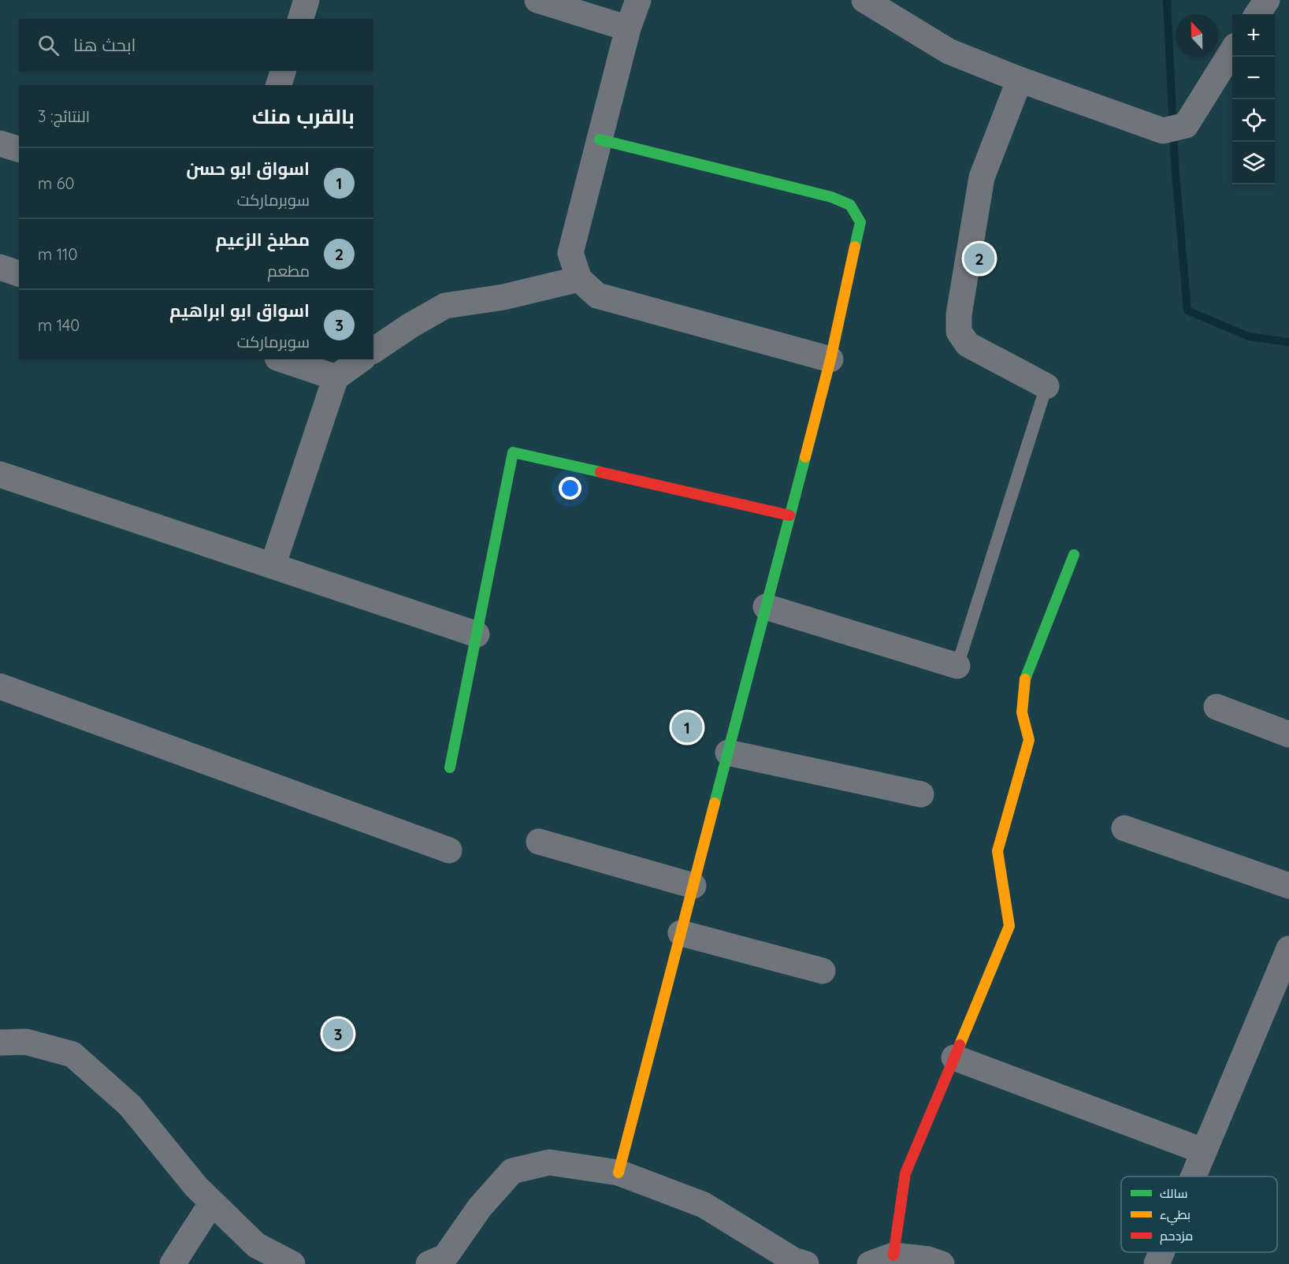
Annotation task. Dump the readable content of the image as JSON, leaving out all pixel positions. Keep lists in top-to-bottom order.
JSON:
{
  "legend": ["سالك", "بطيء", "مزدحم"],
  "north": "top",
  "page": {
    "map_buttons": ["+", "−"],
    "search": "ابحث هنا",
    "heading": ["بالقرب منك", "النتائج: 3"],
    "list": [
      {
        "mark": "1",
        "name": "اسواق ابو حسن",
        "note": "سوبرماركت",
        "value": "60 m"
      },
      {
        "mark": "2",
        "name": "مطبخ الزعيم",
        "note": "مطعم",
        "value": "110 m"
      },
      {
        "mark": "3",
        "name": "اسواق ابو ابراهيم",
        "note": "سوبرماركت",
        "value": "140 m"
      }
    ],
    "pins": ["2", "1", "3"]
  }
}
